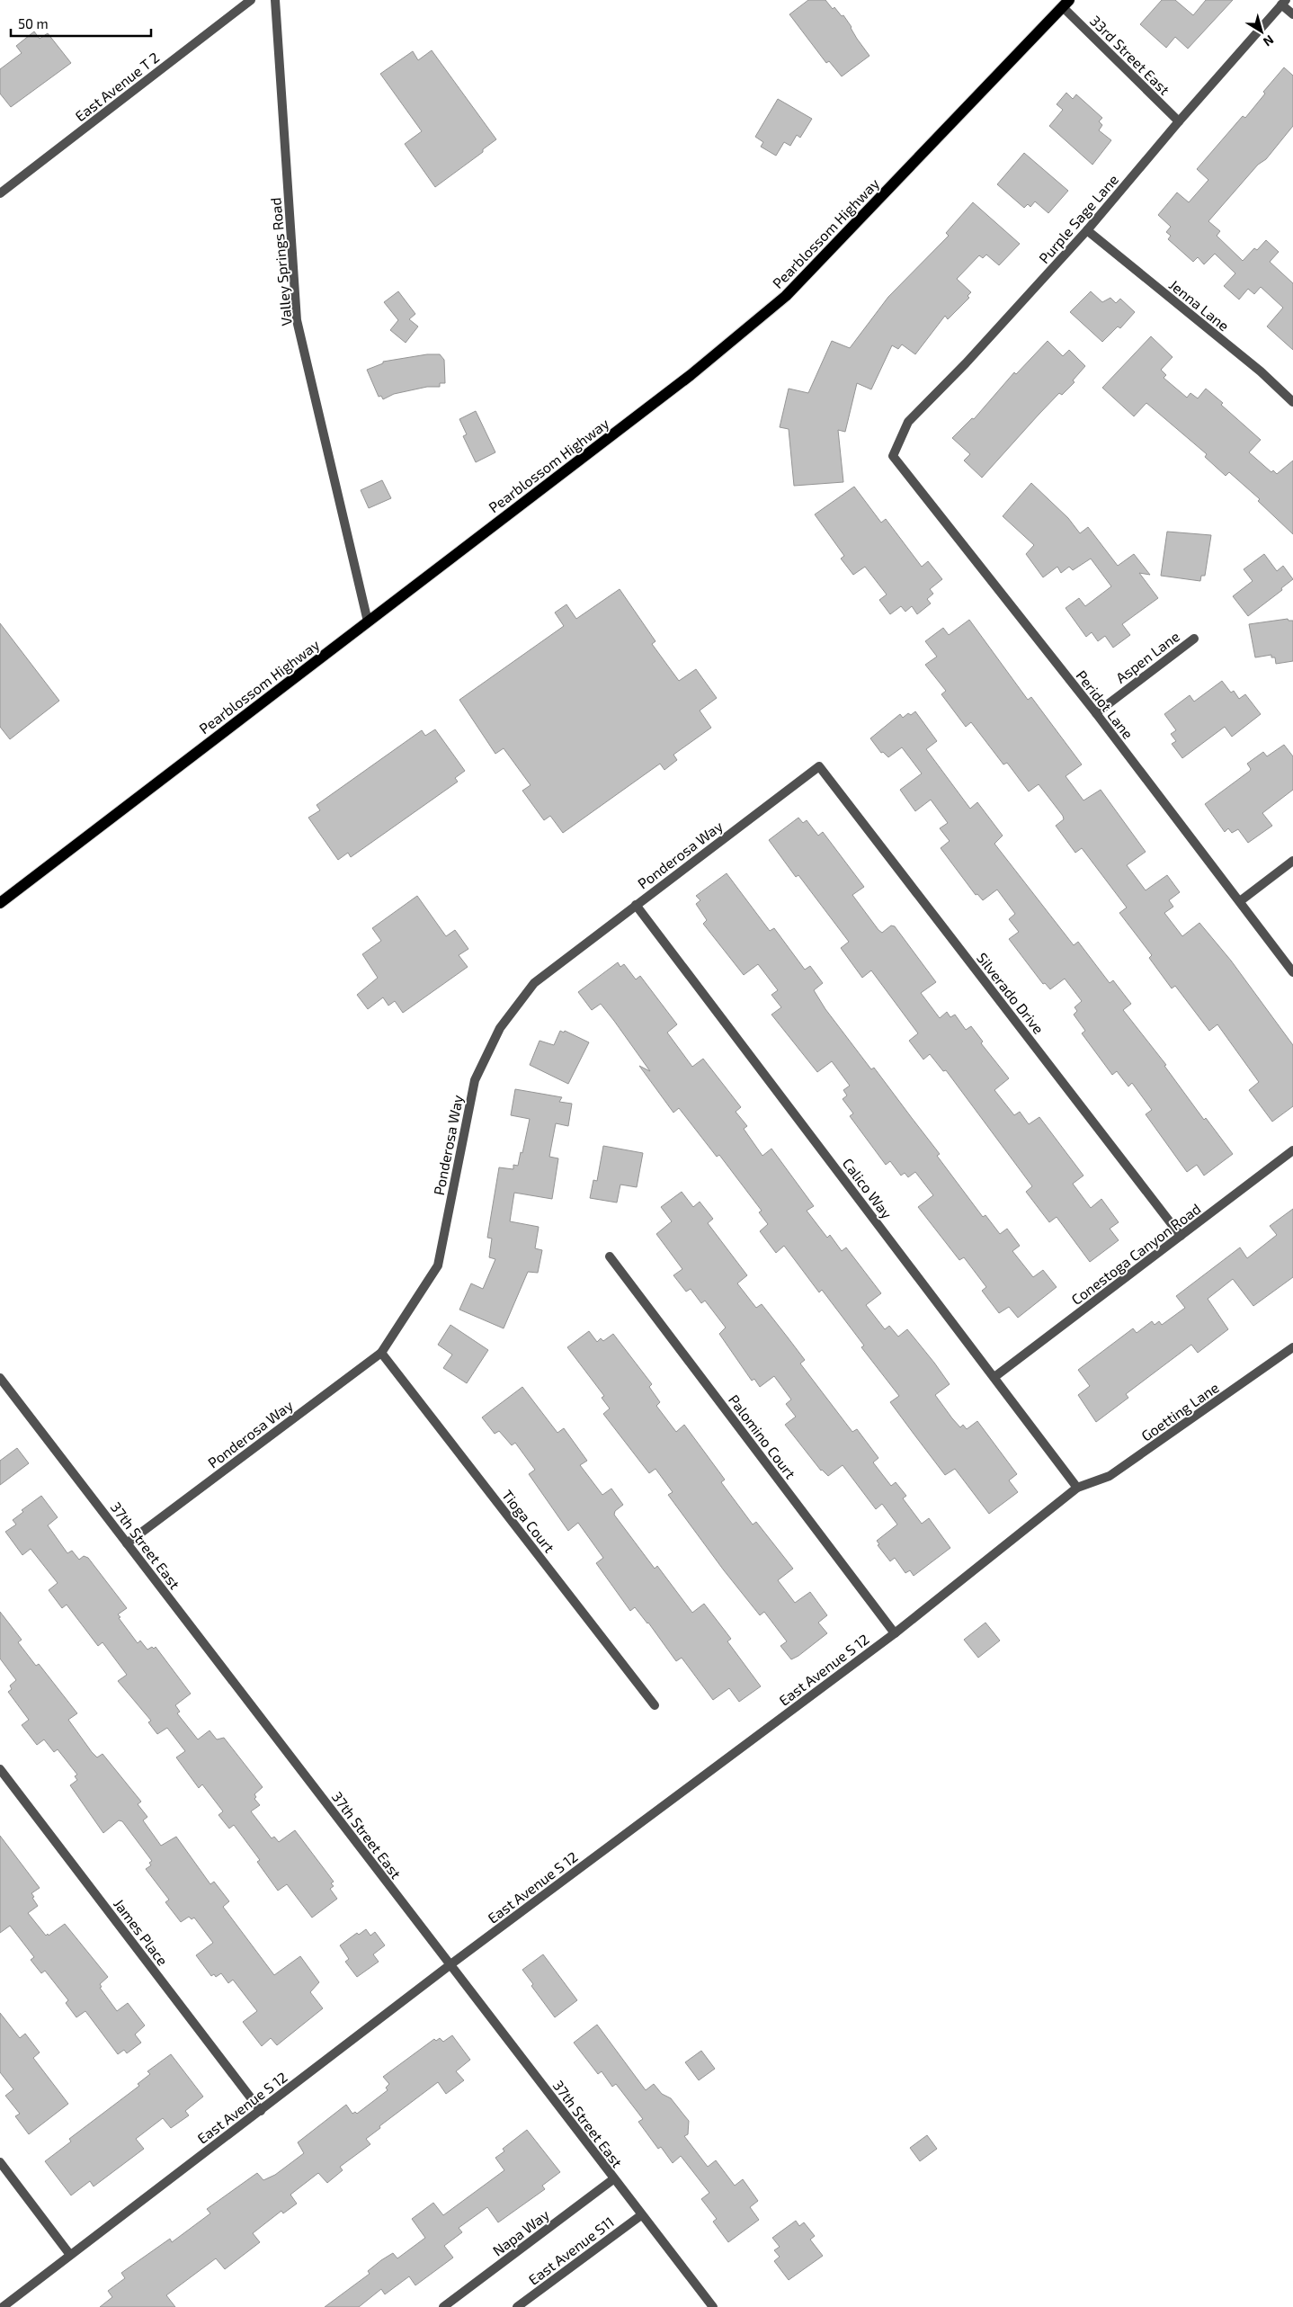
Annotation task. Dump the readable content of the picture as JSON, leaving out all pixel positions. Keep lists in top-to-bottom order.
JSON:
{
  "streets": {
    "main road": ["Pearblossom Highway"],
    "street": [
      "33rd Street East",
      "East Avenue T 2",
      "Purple Sage Lane",
      "Valley Springs Road",
      "Jenna Lane",
      "Aspen Lane",
      "Peridot Lane",
      "Ponderosa Way",
      "Silverado Drive",
      "Calico Way",
      "Conestoga Canyon Road",
      "Goetting Lane",
      "Palomino Court",
      "Tioga Court",
      "37th Street East",
      "East Avenue S 12",
      "James Place",
      "Napa Way",
      "East Avenue S11"
    ]
  },
  "crossings": [
    ["33rd Street East", "Purple Sage Lane"],
    ["33rd Street East", "Pearblossom Highway"],
    ["Purple Sage Lane", "Jenna Lane"],
    ["Purple Sage Lane", "Peridot Lane"],
    ["Pearblossom Highway", "Valley Springs Road"],
    ["Aspen Lane", "Peridot Lane"],
    ["Ponderosa Way", "Silverado Drive"],
    ["Ponderosa Way", "Calico Way"],
    ["Ponderosa Way", "Tioga Court"],
    ["Ponderosa Way", "37th Street East"],
    ["Silverado Drive", "Conestoga Canyon Road"],
    ["Calico Way", "Conestoga Canyon Road"],
    ["Calico Way", "Goetting Lane"],
    ["Calico Way", "East Avenue S 12"],
    ["Goetting Lane", "East Avenue S 12"],
    ["Palomino Court", "East Avenue S 12"],
    ["37th Street East", "East Avenue S 12"],
    ["37th Street East", "Napa Way"],
    ["37th Street East", "East Avenue S11"],
    ["East Avenue S 12", "James Place"]
  ],
  "scale_bar": "50 m",
  "north": "bottom right"
}
